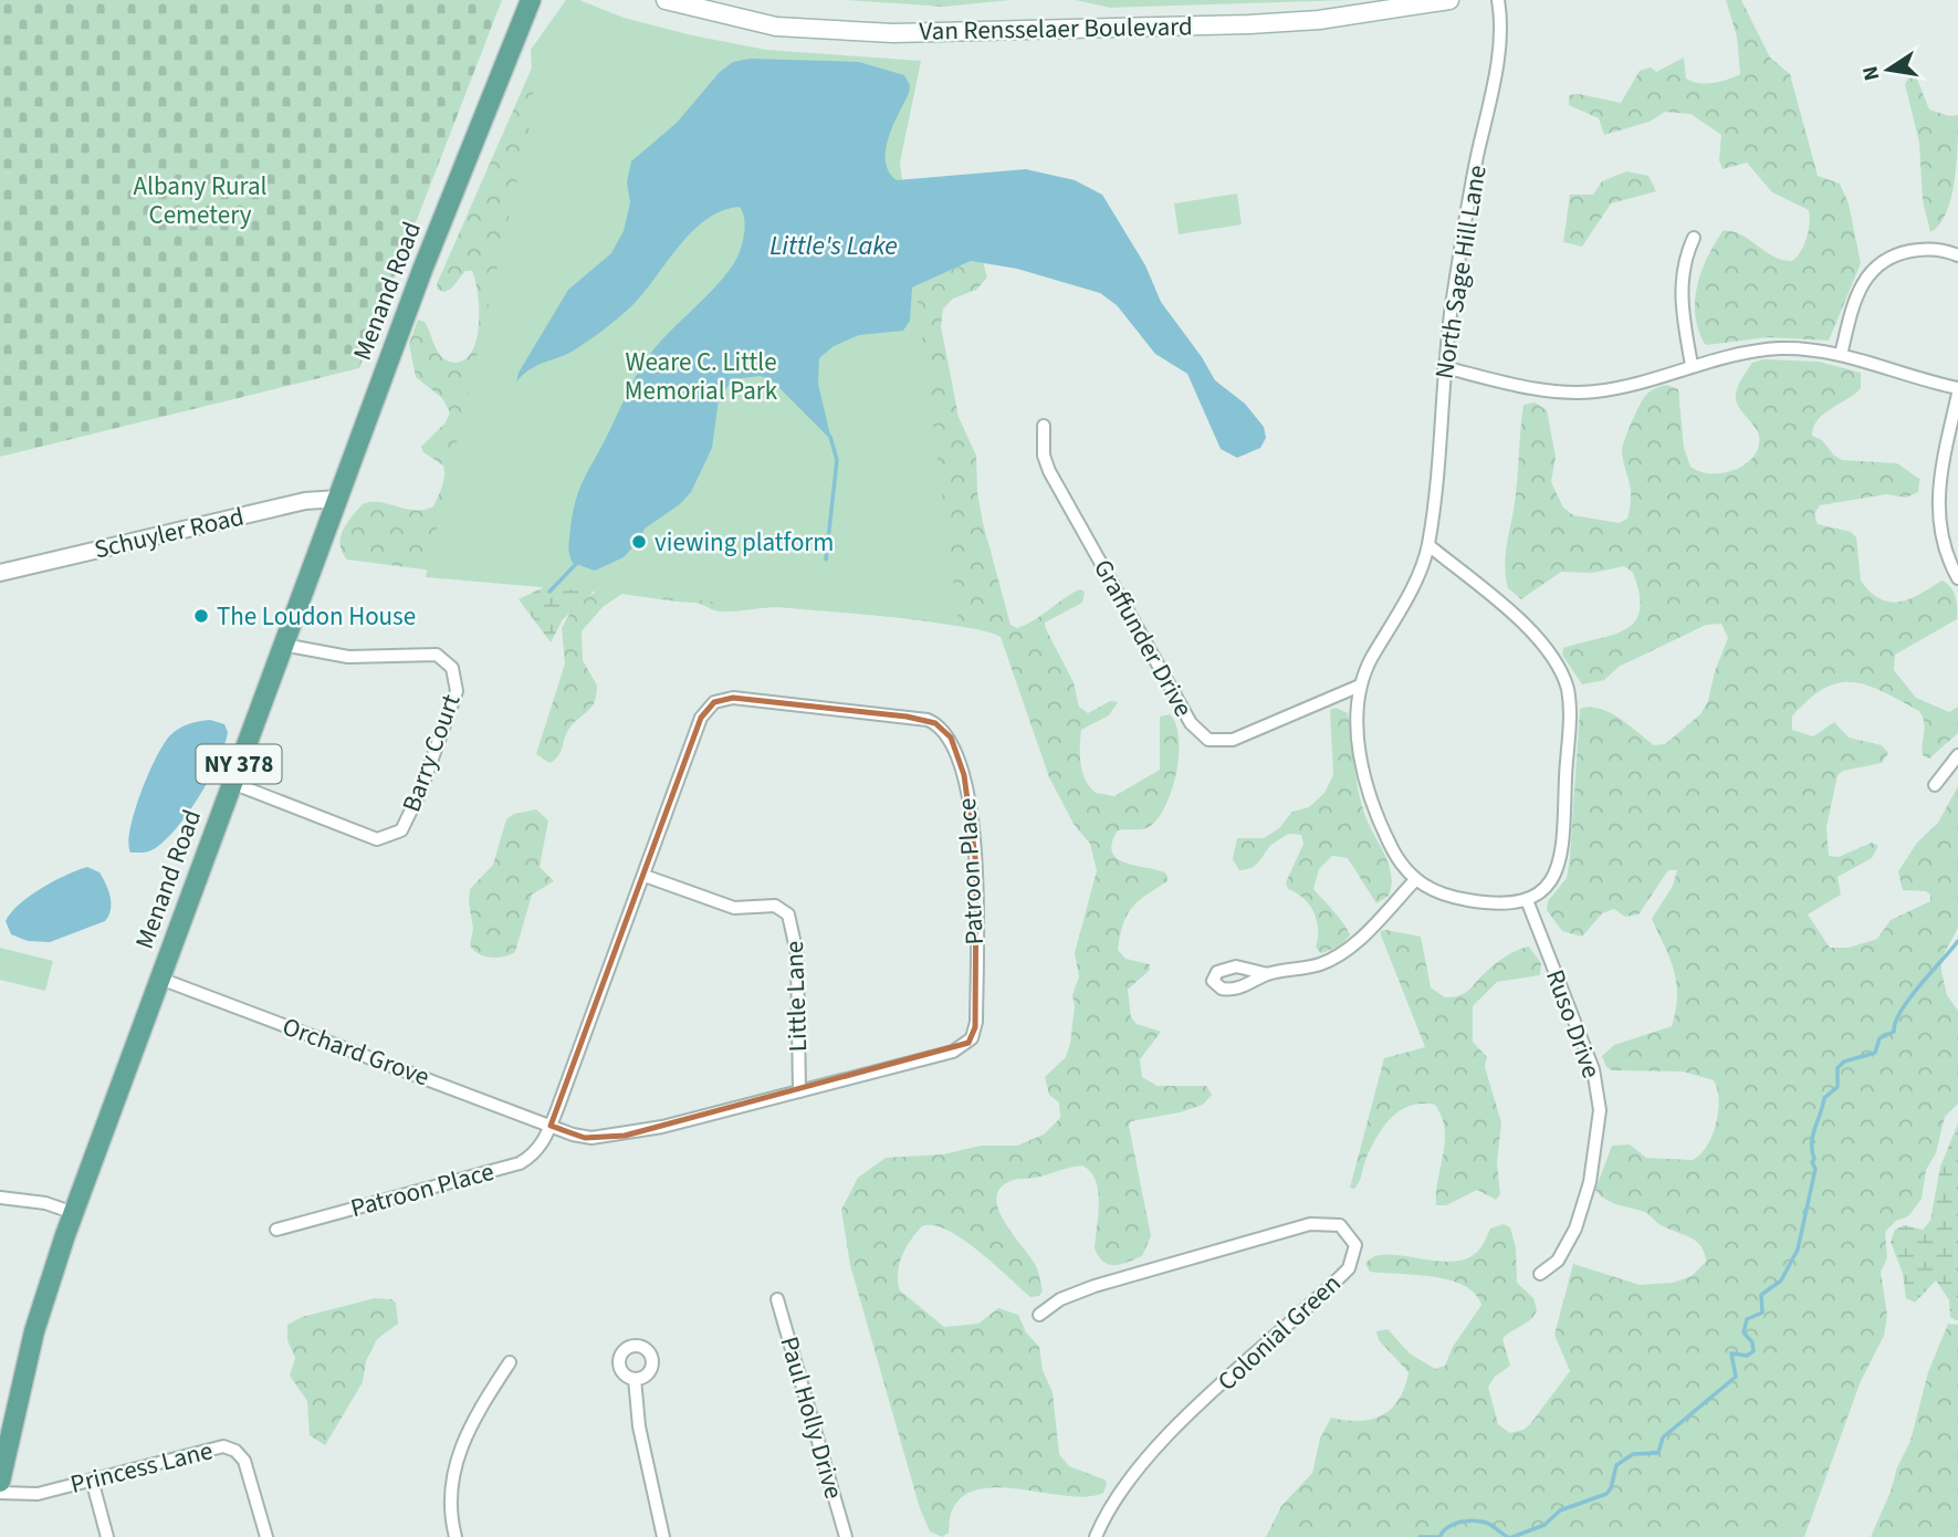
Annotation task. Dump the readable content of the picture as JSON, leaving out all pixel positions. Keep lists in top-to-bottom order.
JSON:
{
  "streets": {
    "main road": ["Van Rensselaer Boulevard", "Menand Road", "NY 378"],
    "street": [
      "North Sage Hill Lane",
      "Schuyler Road",
      "Graffunder Drive",
      "Barry Court",
      "Patroon Place",
      "Little Lane",
      "Ruso Drive",
      "Orchard Grove",
      "Colonial Green",
      "Paul Holly Drive",
      "Princess Lane"
    ]
  },
  "crossings": [
    ["North Sage Hill Lane", "Graffunder Drive"],
    ["Menand Road", "Schuyler Road"],
    ["Menand Road", "Barry Court"],
    ["Menand Road", "Orchard Grove"],
    ["Patroon Place", "Little Lane"],
    ["Patroon Place", "Orchard Grove"]
  ],
  "water": ["Little's Lake"],
  "parks": ["Albany Rural Cemetery", "Weare C. Little Memorial Park"],
  "places": ["viewing platform", "The Loudon House"],
  "north": "left"
}
